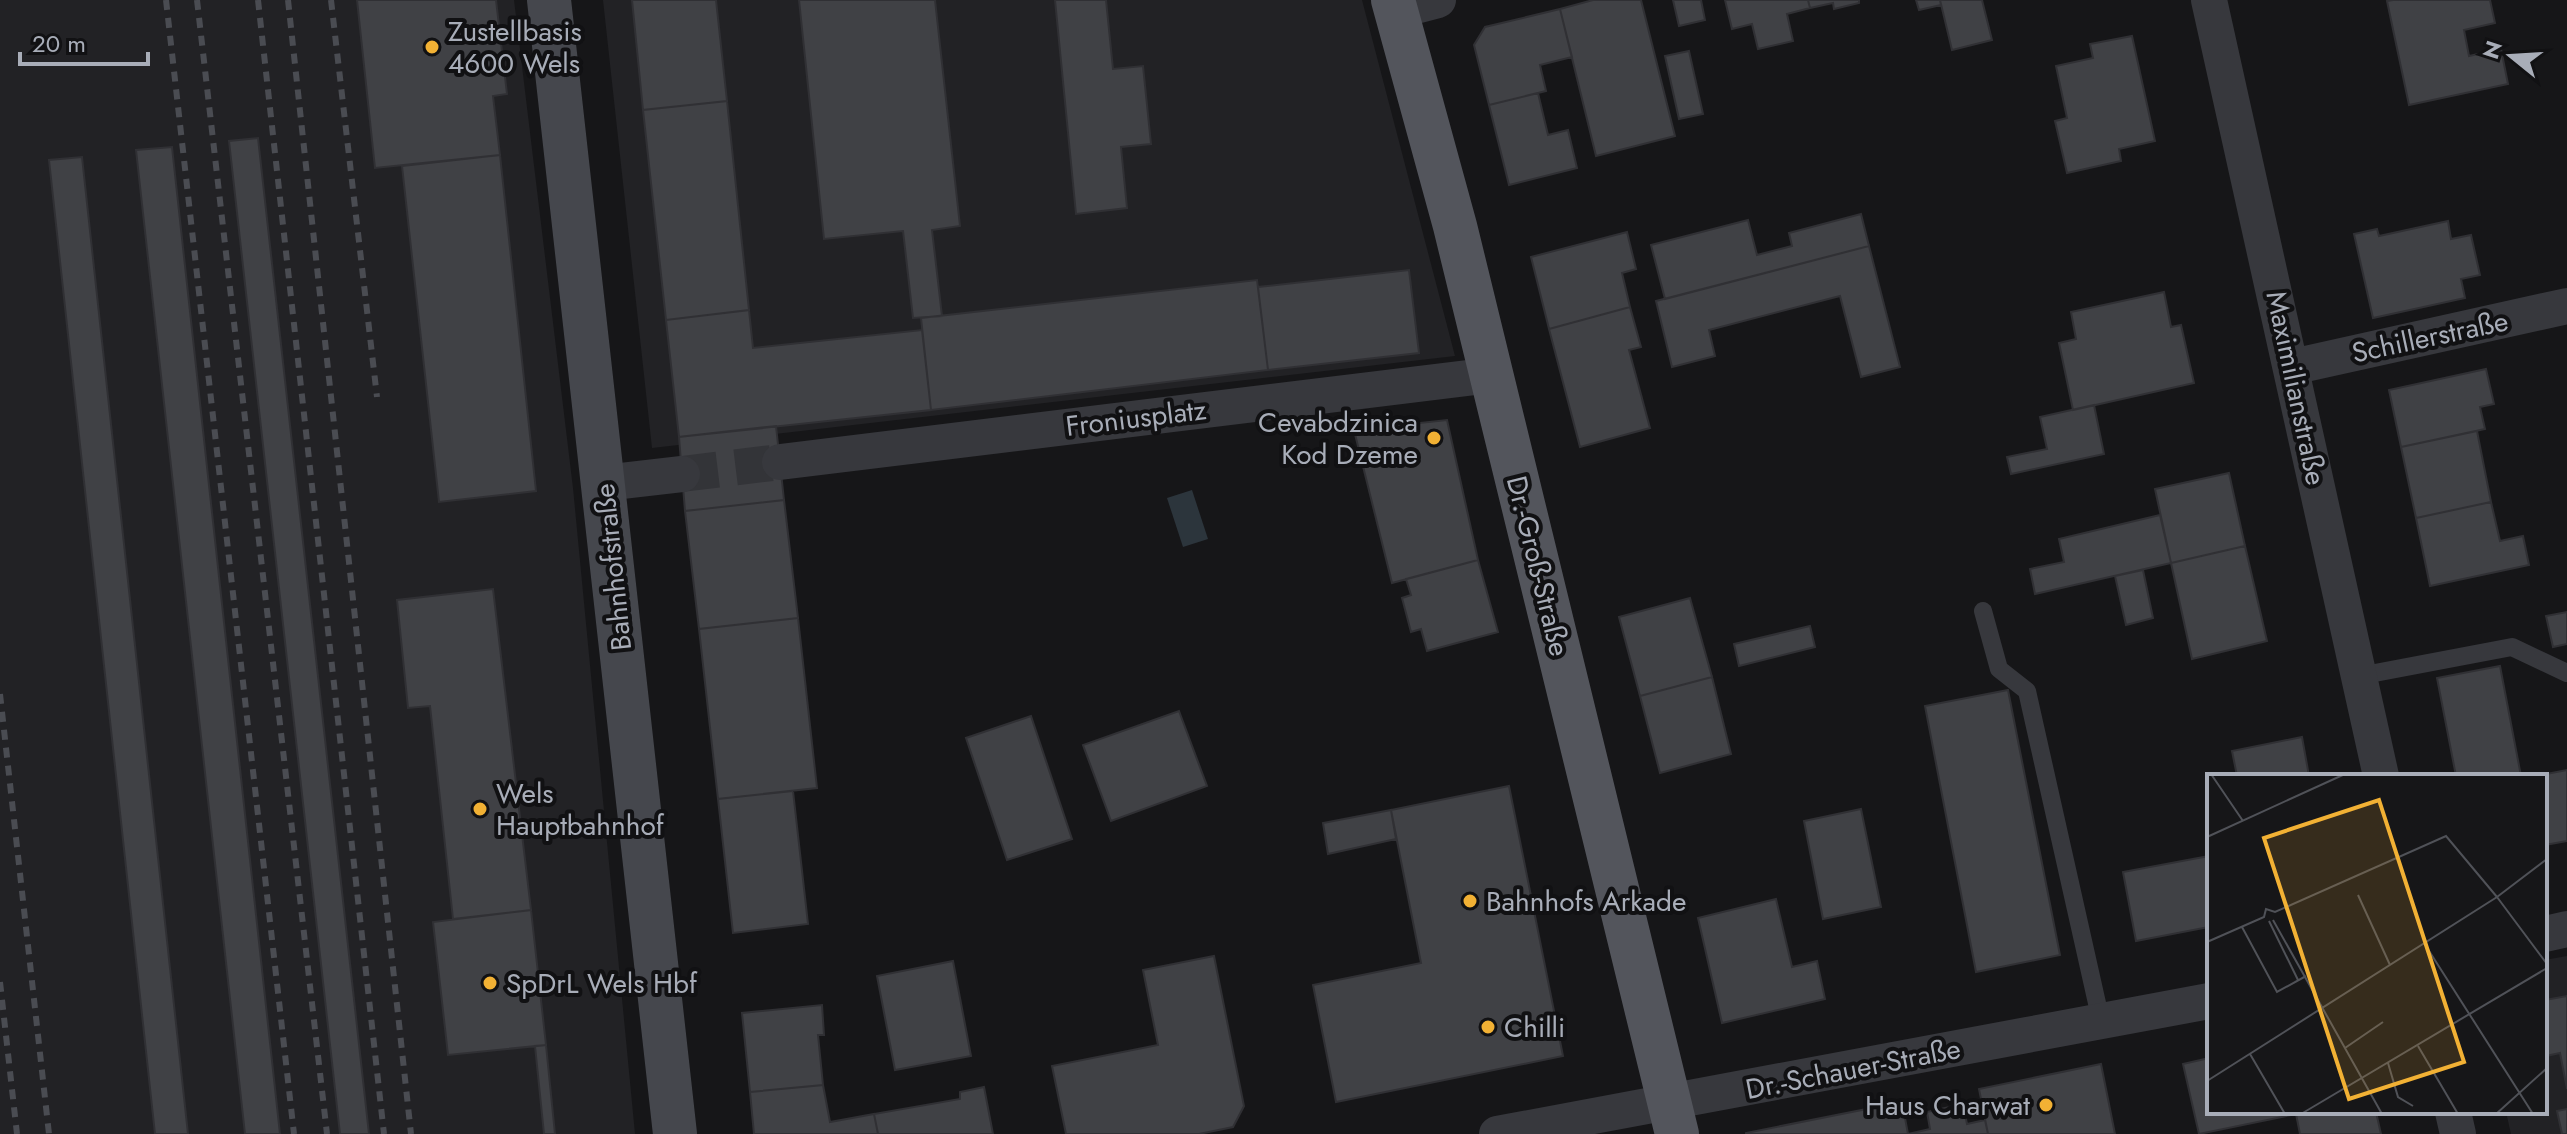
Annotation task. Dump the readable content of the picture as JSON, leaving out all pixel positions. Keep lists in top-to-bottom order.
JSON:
{
  "streets": {
    "main road": ["Dr.-Groß-Straße"],
    "street": [
      "Schillerstraße",
      "Maximilianstraße",
      "Froniusplatz",
      "Bahnhofstraße",
      "Dr.-Schauer-Straße"
    ]
  },
  "crossings": [
    ["Schillerstraße", "Maximilianstraße"],
    ["Froniusplatz", "Dr.-Groß-Straße"],
    ["Dr.-Groß-Straße", "Dr.-Schauer-Straße"]
  ],
  "places": [
    "Zustellbasis 4600 Wels",
    "Cevabdzinica Kod Dzeme",
    "Wels Hauptbahnhof",
    "Bahnhofs Arkade",
    "SpDrL Wels Hbf",
    "Chilli",
    "Haus Charwat"
  ],
  "scale_bar": "20 m",
  "north": "left"
}
